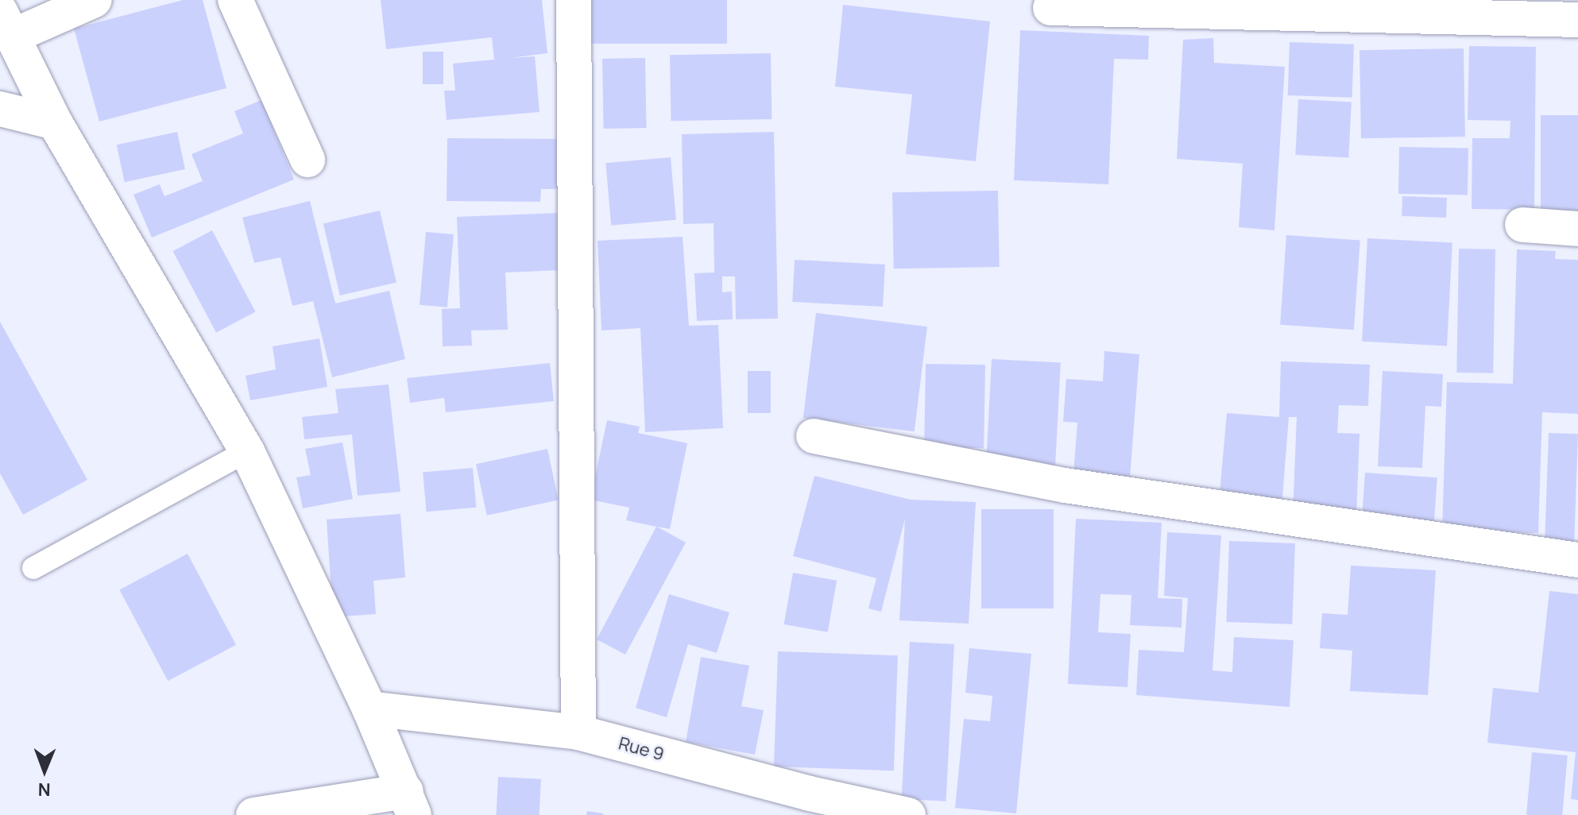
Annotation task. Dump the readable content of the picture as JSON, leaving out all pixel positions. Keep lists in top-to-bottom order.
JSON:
{
  "streets": {
    "street": ["Rue 9"]
  },
  "north": "bottom"
}
